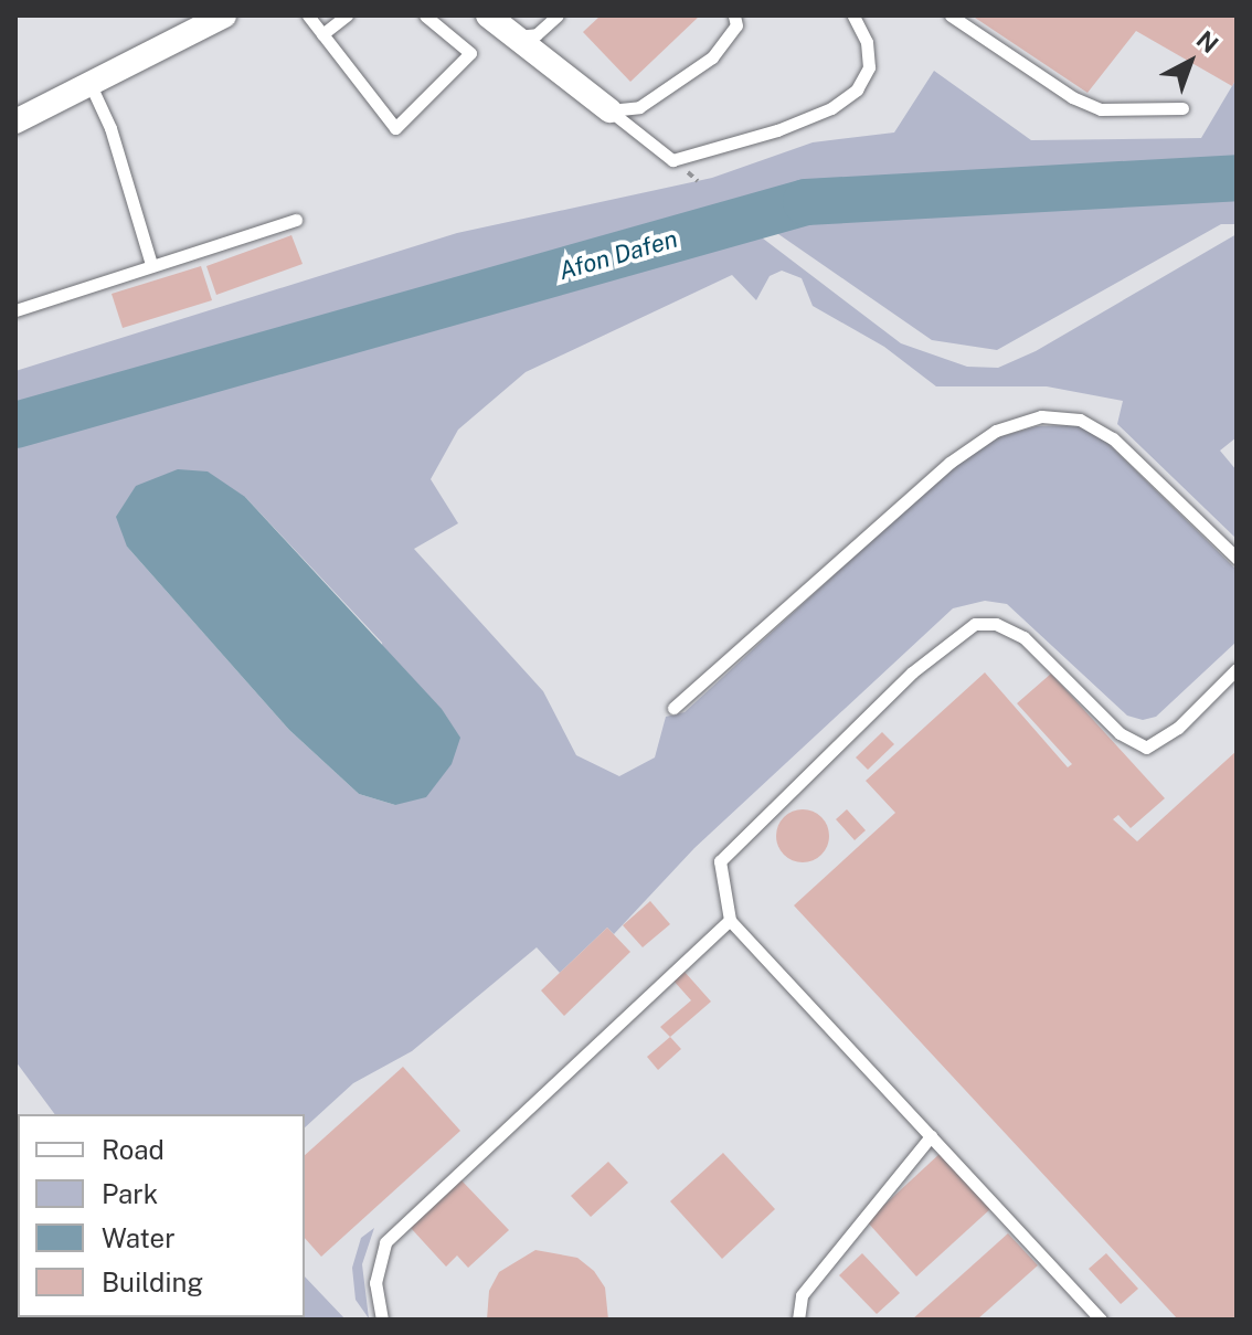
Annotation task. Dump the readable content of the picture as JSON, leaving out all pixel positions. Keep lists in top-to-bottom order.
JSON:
{
  "water": ["Afon Dafen"],
  "legend": [
    "Road",
    "Park",
    "Water",
    "Building"
  ],
  "north": "top right"
}
